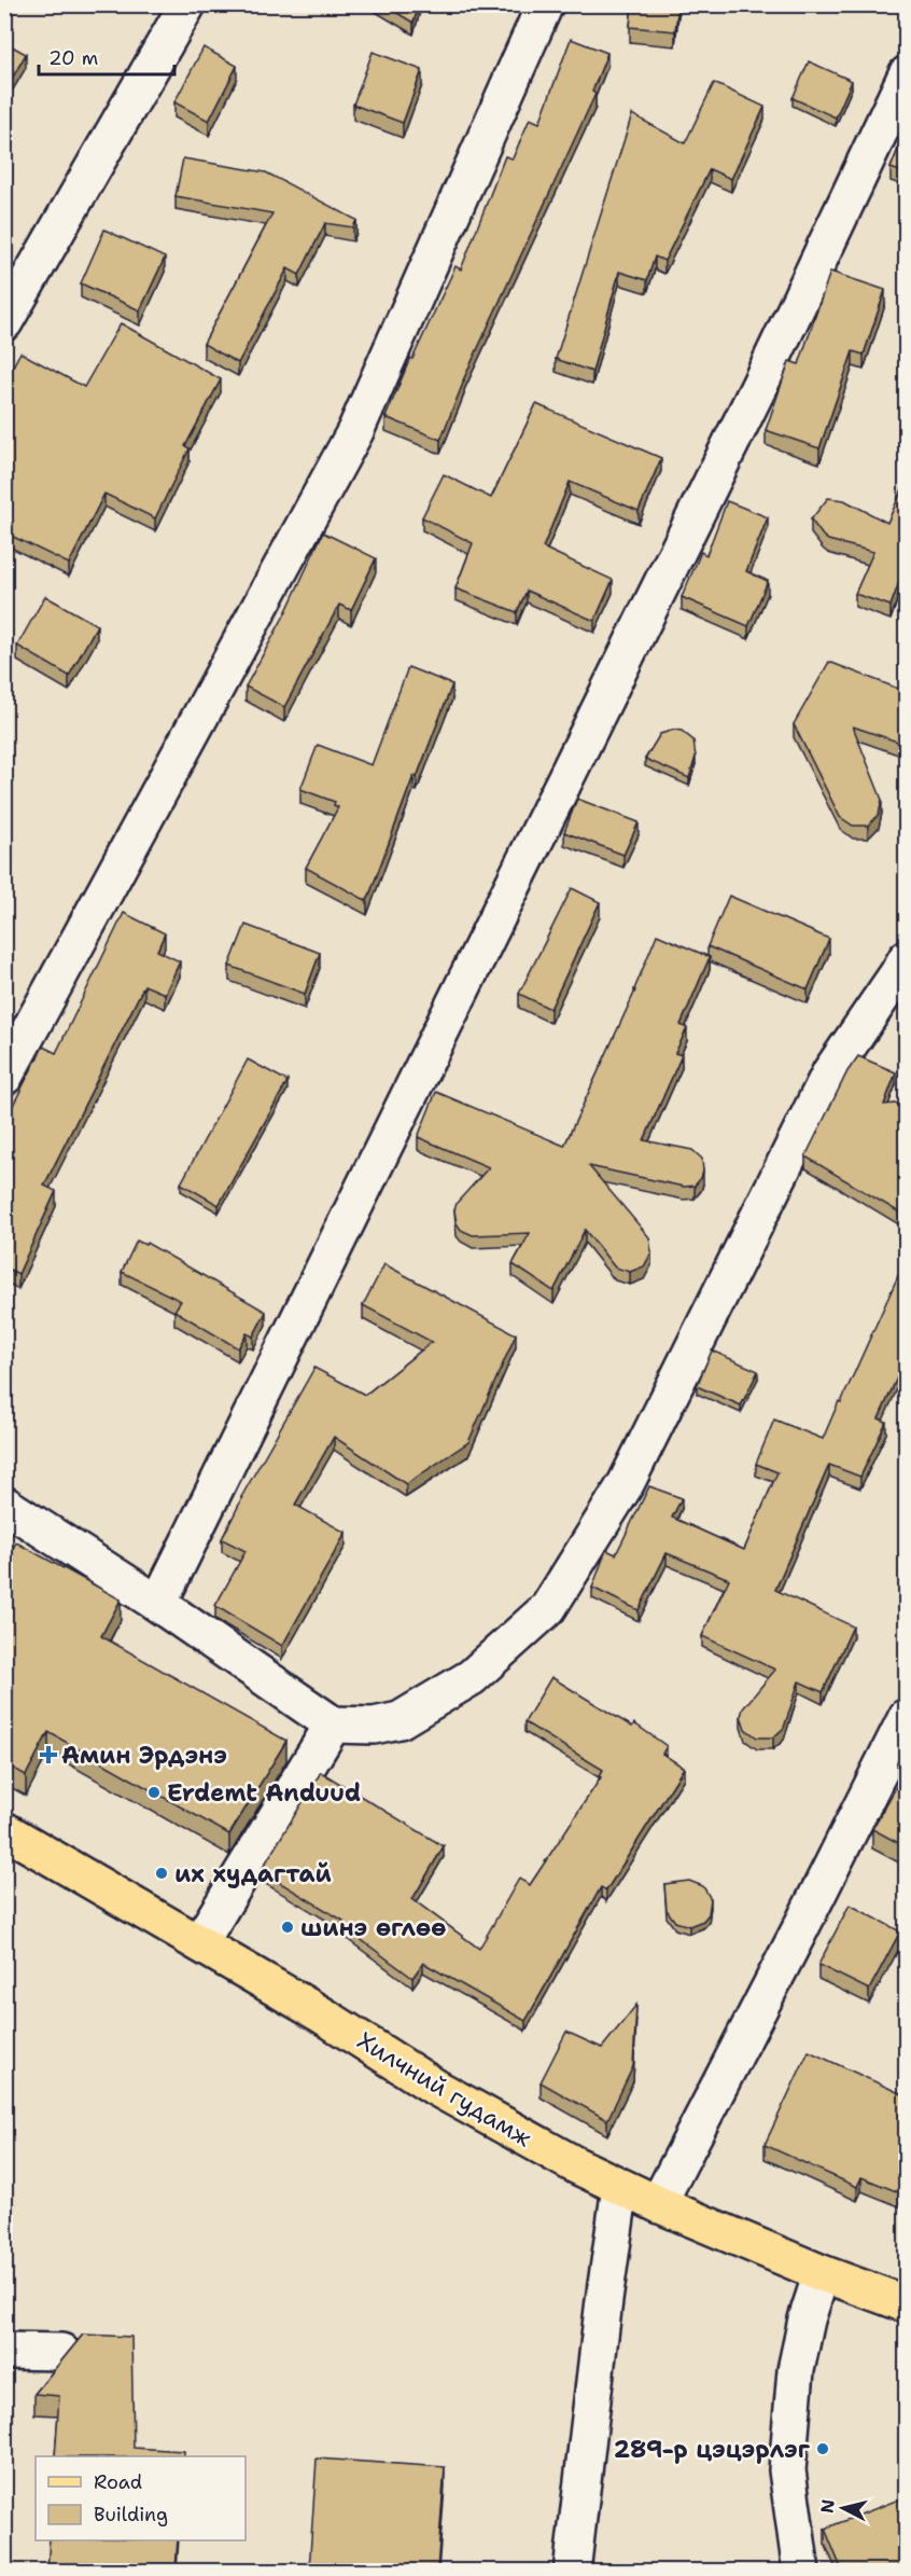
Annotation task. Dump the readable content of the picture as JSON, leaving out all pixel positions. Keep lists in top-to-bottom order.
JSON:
{
  "streets": {
    "main road": ["Хилчний гудамж"]
  },
  "places": {
    "health": ["Амин Эрдэнэ"],
    "other": [
      "Erdemt Anduud",
      "их худагтай",
      "шинэ өглөө",
      "289-р цэцэрлэг"
    ]
  },
  "legend": ["Road", "Building"],
  "scale_bar": "20 m",
  "north": "left"
}
